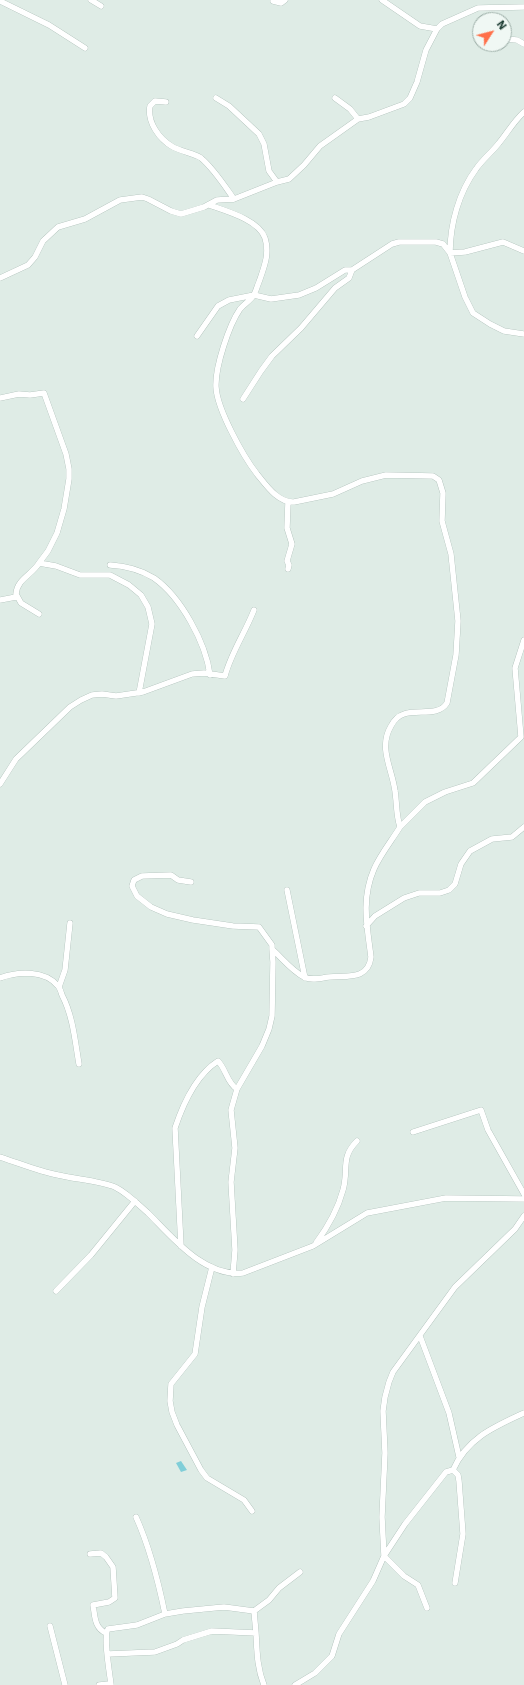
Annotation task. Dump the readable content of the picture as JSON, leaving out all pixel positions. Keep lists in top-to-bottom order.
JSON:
{
  "north": "top right"
}
